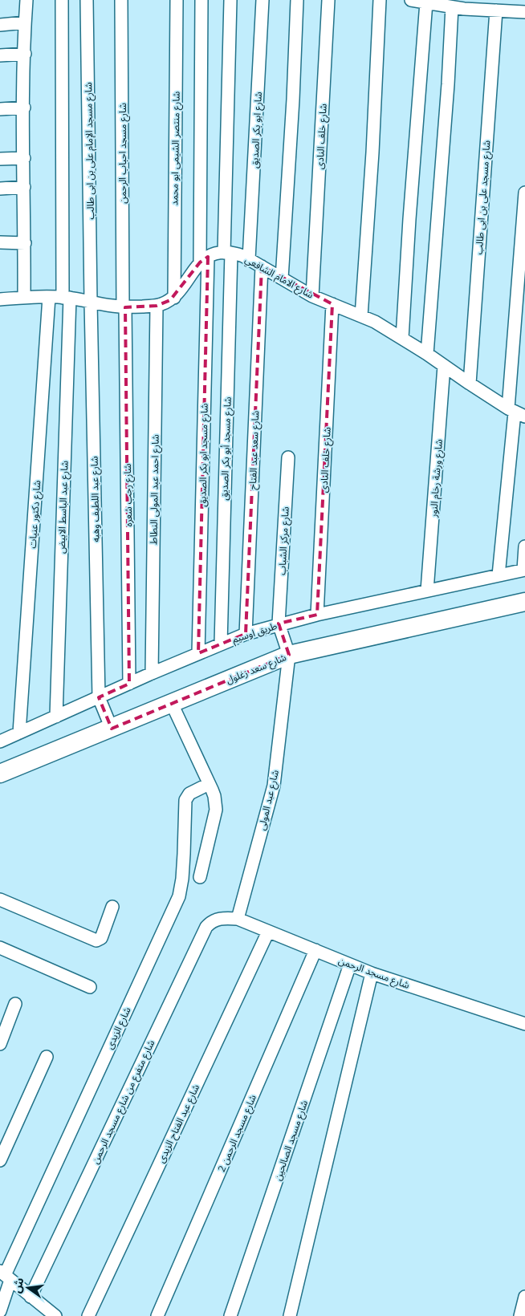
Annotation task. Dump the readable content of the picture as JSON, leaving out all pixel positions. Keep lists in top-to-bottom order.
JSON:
{
  "streets": {
    "street": [
      "شارع ابو بكر الصديق",
      "شارع خلف النادى",
      "شارع منتصر الشيمى ابو محمد",
      "شارع مسجد الإمام على بن ابى طالب",
      "شارع مسجد احباب الرحمن",
      "شارع مسجد على بن ابى طالب",
      "شارع الامام الشافعي",
      "شارع مسجد أبو بكر الصديق",
      "شارع سعد عبد الفتاح",
      "شارع مسجد ابو بكر الصديق",
      "شارع ورشة رخام النور",
      "شارع احمد عبد المولى النطاط",
      "شارع رجب شعره",
      "شارع عبد اللطيف وهبه",
      "شارع عبد الباسط الابيض",
      "شارع دكتور عنيات",
      "شارع مركز الشباب",
      "طريق اوسيم",
      "شارع سعد زغلول",
      "شارع عبد المولى",
      "شارع مسجد الرحمن",
      "شارع الزيدى",
      "شارع متفرع من شارع مسجد الرحمن",
      "شارع عبد الفتاح الزيدى",
      "شارع مسجد الرحمن 2",
      "شارع مسجد الصالحين"
    ]
  },
  "crossings": [
    ["شارع ابو بكر الصديق", "شارع الامام الشافعي"],
    ["شارع خلف النادى", "شارع الامام الشافعي"],
    ["شارع خلف النادى", "طريق اوسيم"],
    ["شارع مسجد الإمام على بن ابى طالب", "شارع عبد اللطيف وهبه"],
    ["شارع مسجد احباب الرحمن", "شارع رجب شعره"],
    ["شارع مسجد على بن ابى طالب", "شارع الامام الشافعي"],
    ["شارع الامام الشافعي", "شارع مسجد أبو بكر الصديق"],
    ["شارع الامام الشافعي", "شارع سعد عبد الفتاح"],
    ["شارع الامام الشافعي", "شارع ورشة رخام النور"],
    ["شارع مسجد أبو بكر الصديق", "طريق اوسيم"],
    ["شارع سعد عبد الفتاح", "طريق اوسيم"],
    ["شارع مسجد ابو بكر الصديق", "طريق اوسيم"],
    ["شارع ورشة رخام النور", "طريق اوسيم"],
    ["شارع احمد عبد المولى النطاط", "طريق اوسيم"],
    ["شارع رجب شعره", "طريق اوسيم"],
    ["شارع عبد اللطيف وهبه", "طريق اوسيم"],
    ["شارع عبد اللطيف وهبه", "شارع سعد زغلول"],
    ["شارع عبد الباسط الابيض", "طريق اوسيم"],
    ["شارع دكتور عنيات", "طريق اوسيم"],
    ["شارع مركز الشباب", "طريق اوسيم"],
    ["شارع سعد زغلول", "شارع عبد المولى"],
    ["شارع عبد المولى", "شارع مسجد الرحمن"],
    ["شارع مسجد الرحمن", "شارع متفرع من شارع مسجد الرحمن"],
    ["شارع مسجد الرحمن", "شارع عبد الفتاح الزيدى"],
    ["شارع مسجد الرحمن", "شارع مسجد الرحمن 2"],
    ["شارع مسجد الرحمن", "شارع مسجد الصالحين"]
  ],
  "north": "left"
}
